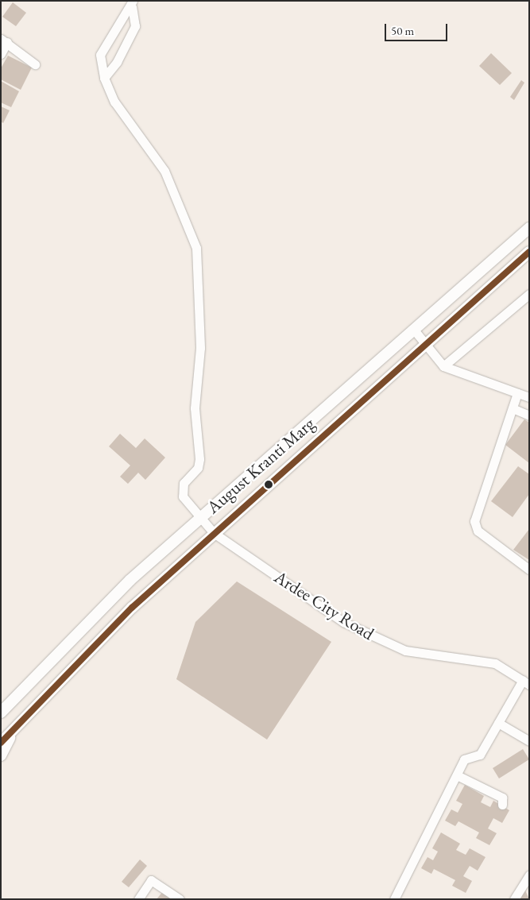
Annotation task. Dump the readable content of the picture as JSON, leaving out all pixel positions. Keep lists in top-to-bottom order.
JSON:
{
  "streets": {
    "main road": ["August Kranti Marg"],
    "street": ["Ardee City Road"]
  },
  "crossings": [
    ["August Kranti Marg", "Ardee City Road"]
  ],
  "scale_bar": "50 m"
}
